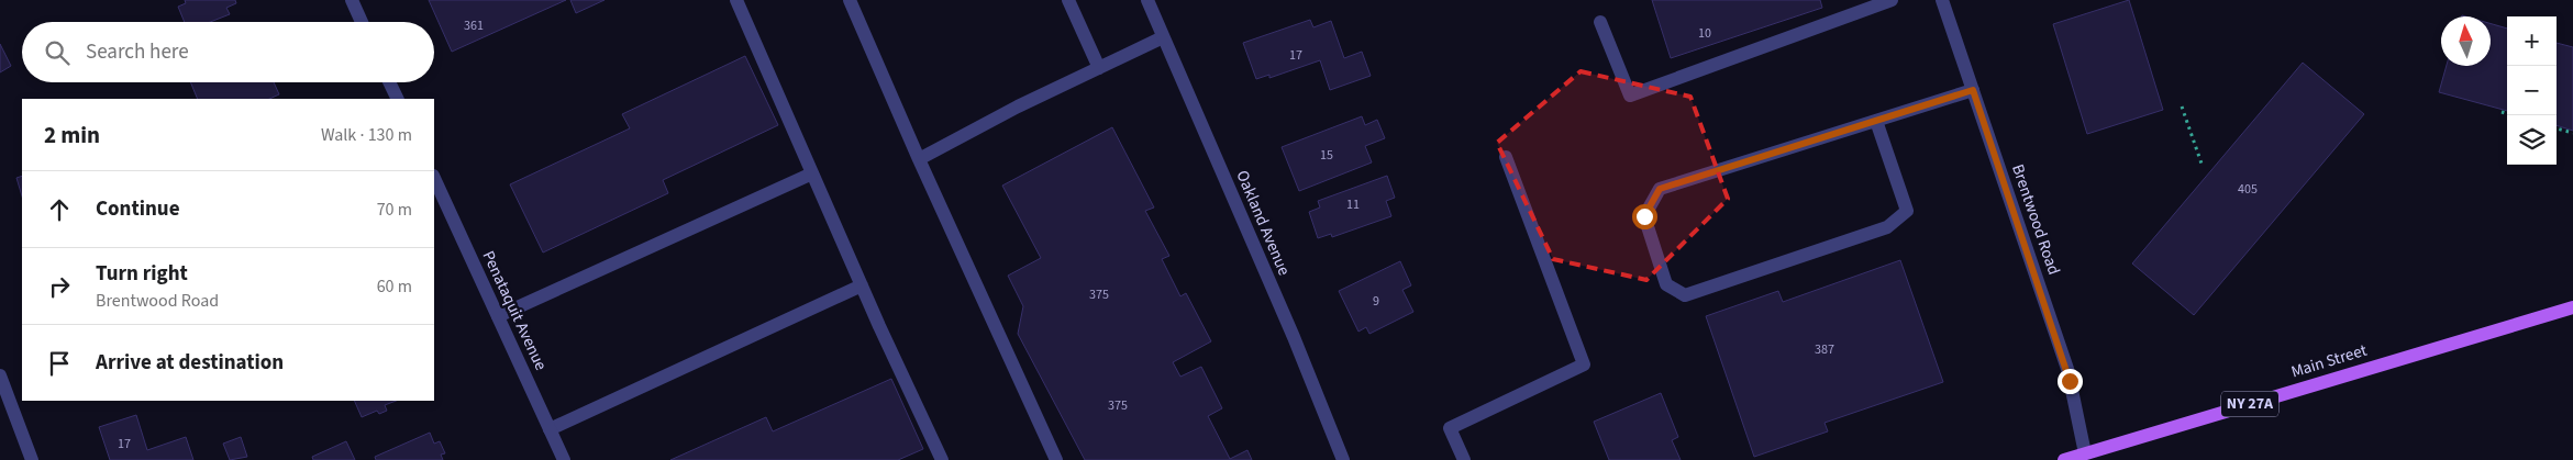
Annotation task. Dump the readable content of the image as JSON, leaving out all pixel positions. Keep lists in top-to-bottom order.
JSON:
{
  "streets": {
    "main road": ["Main Street", "NY 27A"],
    "street": ["Brentwood Road", "Oakland Avenue", "Penataquit Avenue"]
  },
  "crossings": [
    ["Brentwood Road", "Main Street"]
  ],
  "house_numbers": [
    "361",
    "10",
    "17",
    "15",
    "405",
    "11",
    "375",
    "9",
    "387",
    "375",
    "17"
  ],
  "north": "top",
  "page": {
    "map_buttons": ["+", "−"],
    "search": "Search here",
    "heading": ["2 min", "Walk · 130 m"],
    "list": [
      ["Continue", "70 m"],
      ["Turn right", "Brentwood Road", "60 m"],
      "Arrive at destination"
    ]
  }
}
